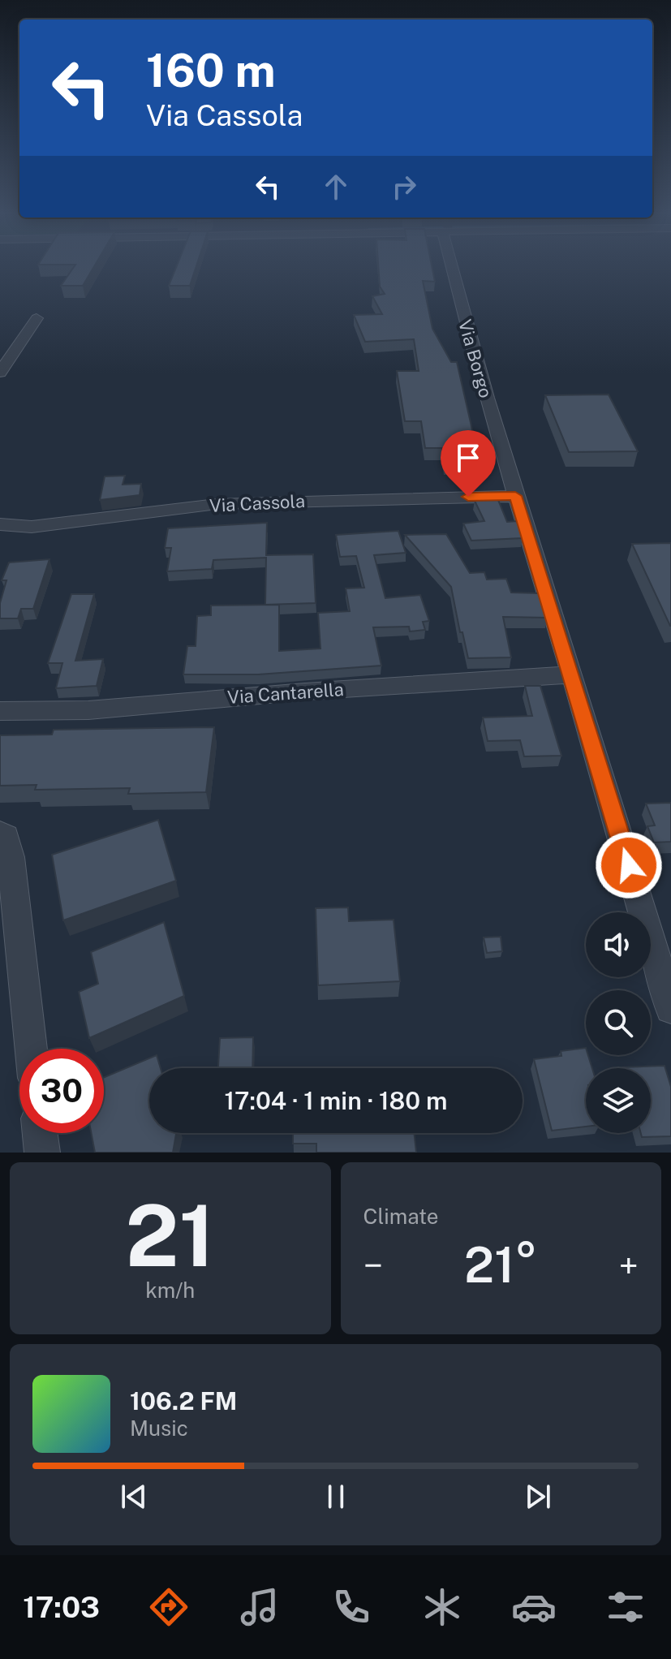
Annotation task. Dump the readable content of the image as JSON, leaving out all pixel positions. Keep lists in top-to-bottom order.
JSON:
{
  "streets": {
    "street": ["Via Borgo", "Via Cassola", "Via Cantarella"]
  },
  "crossings": [
    ["Via Borgo", "Via Cassola"],
    ["Via Borgo", "Via Cantarella"]
  ],
  "page": {
    "turn": ["160 m", "Via Cassola"],
    "limit": "30",
    "trip": "17:04 · 1 min · 180 m",
    "tile": [
      ["21", "km/h"],
      "Climate"
    ],
    "heat": ["−", "21°", "+"],
    "song": ["106.2 FM", "Music"],
    "tabs": "17:03"
  }
}
